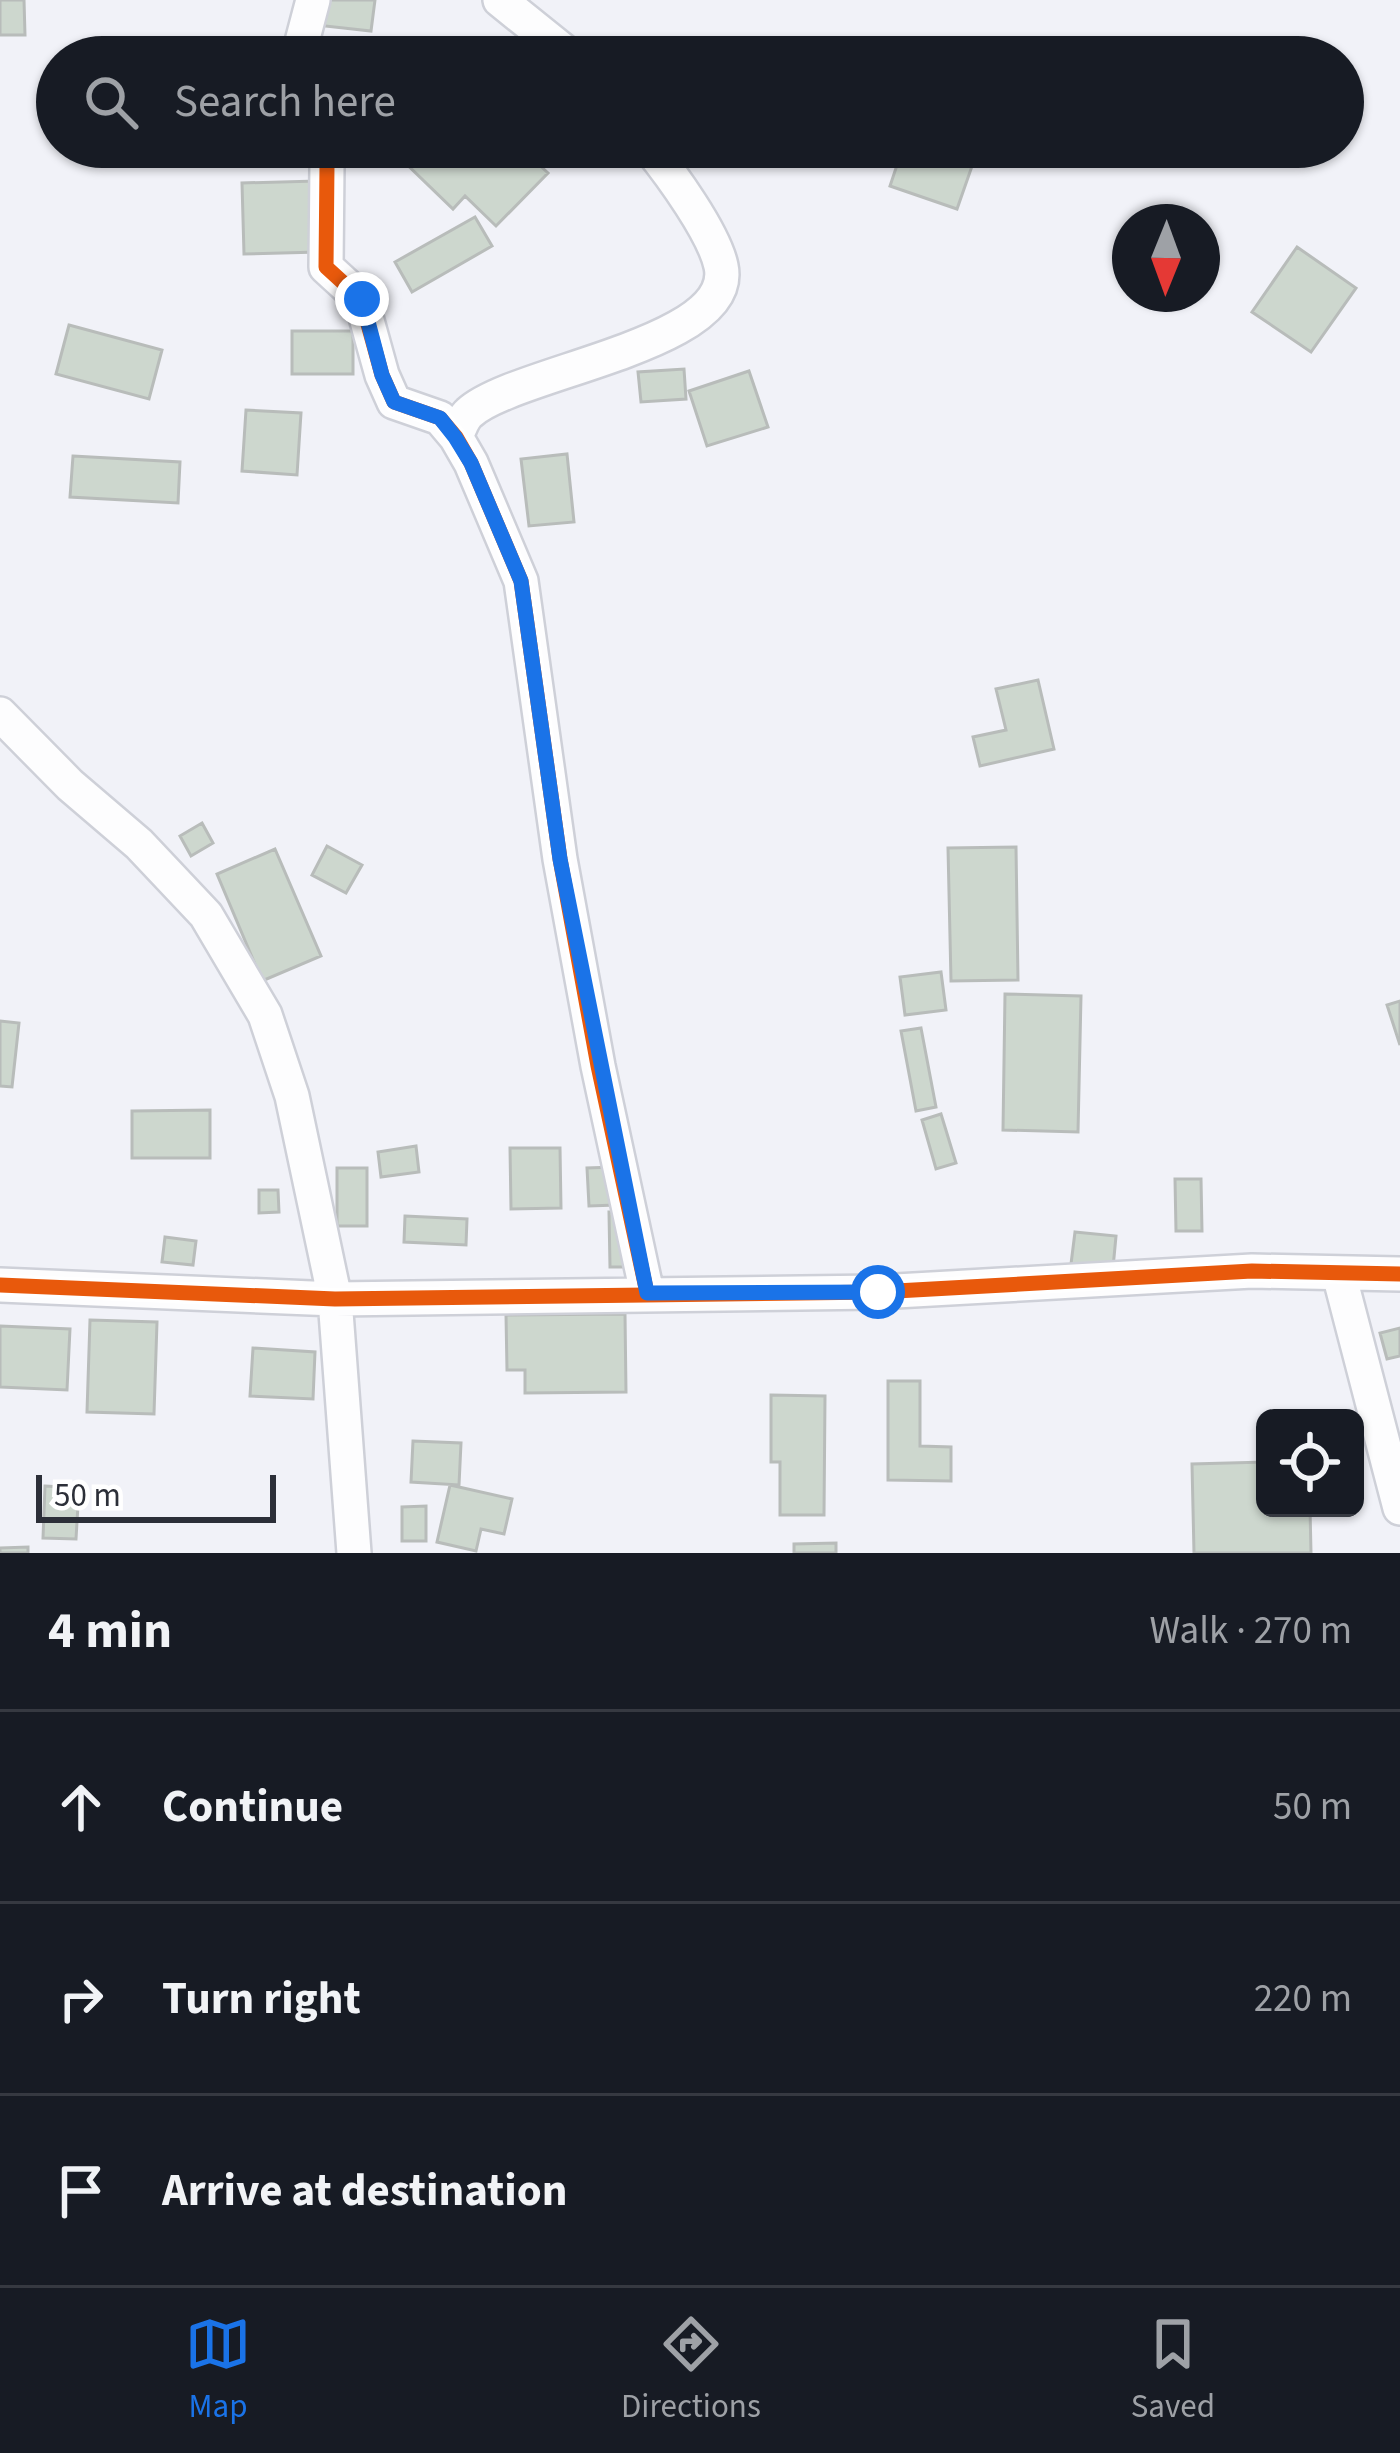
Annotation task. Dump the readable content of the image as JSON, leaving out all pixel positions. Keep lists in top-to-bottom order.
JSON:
{
  "scale_bar": "50 m",
  "north": "bottom",
  "page": {
    "search": "Search here",
    "scale": "50 m",
    "heading": ["4 min", "Walk · 270 m"],
    "list": [
      ["Continue", "50 m"],
      ["Turn right", "220 m"],
      "Arrive at destination"
    ],
    "nav": ["Map", "Directions", "Saved"]
  }
}
